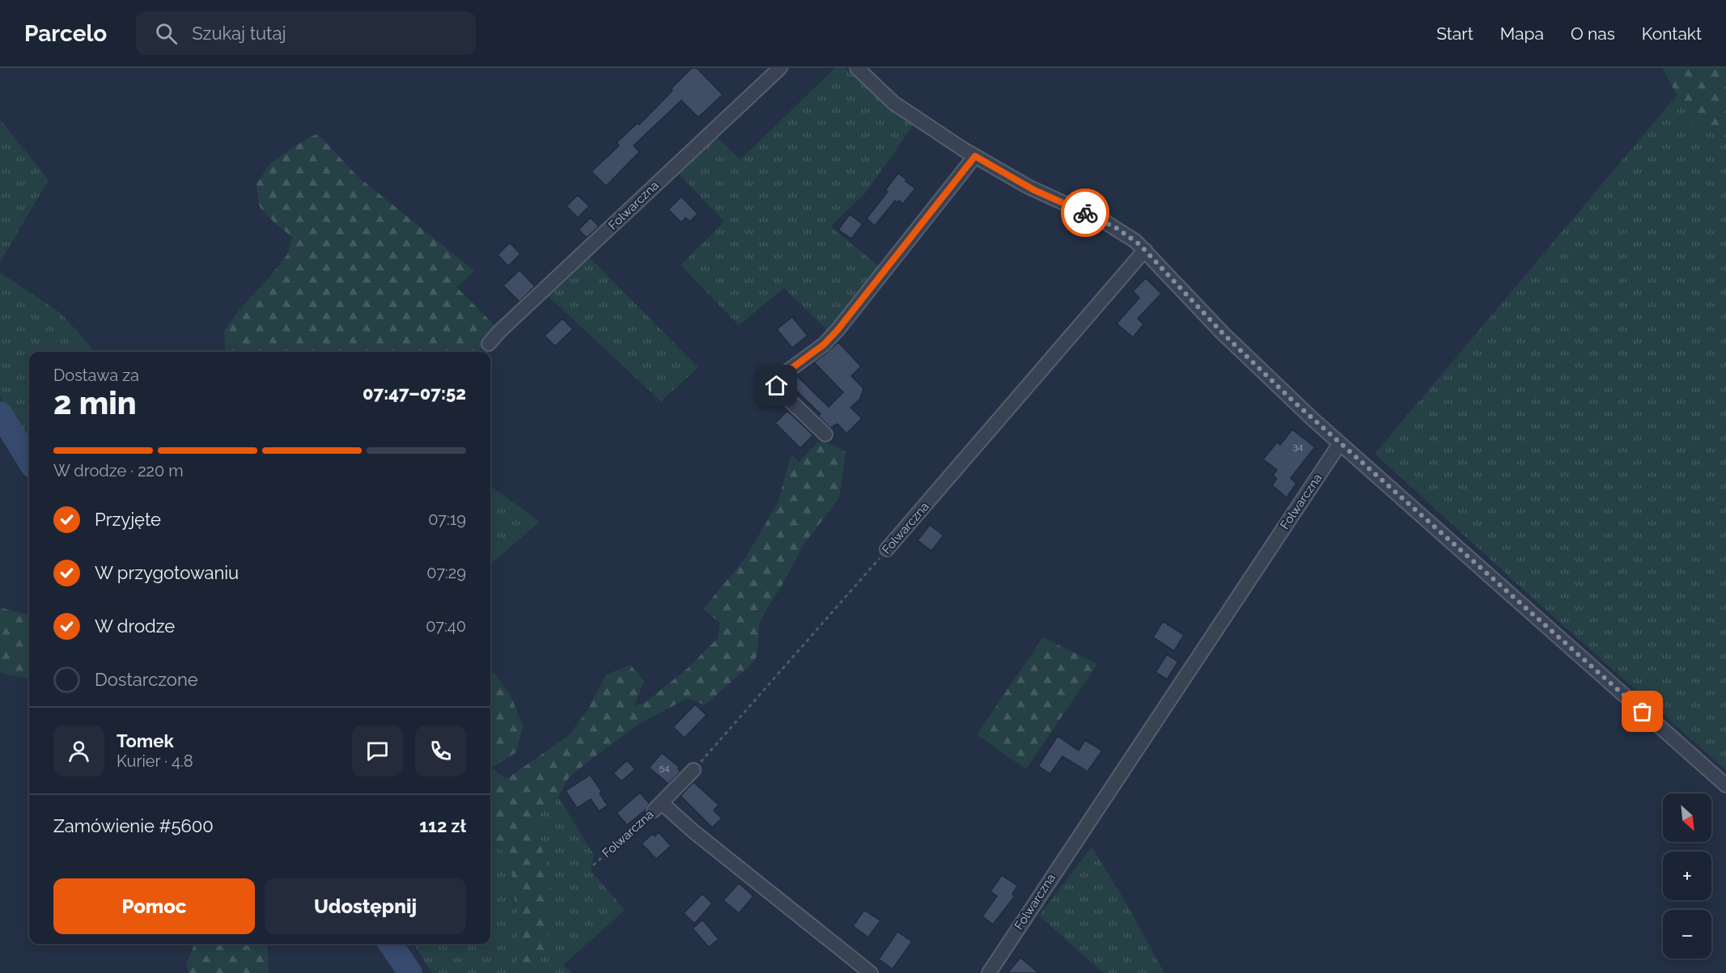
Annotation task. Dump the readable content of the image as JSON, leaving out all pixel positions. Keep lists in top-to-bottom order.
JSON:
{
  "streets": {
    "street": ["Folwarczna"]
  },
  "house_numbers": ["34", "54"],
  "north": "bottom right",
  "page": {
    "header": "Parcelo",
    "search": "Szukaj tutaj",
    "nav": [
      "Start",
      "Mapa",
      "O nas",
      "Kontakt"
    ],
    "heading": ["2 min", "Dostawa za", "07:47–07:52"],
    "panel": [
      "Tomek",
      "Kurier · 4.8",
      "Zamówienie #5600",
      "112 zł"
    ],
    "bar": "W drodze · 220 m",
    "list": [
      ["Przyjęte", "07:19"],
      ["W przygotowaniu", "07:29"],
      ["W drodze", "07:40"],
      "Dostarczone"
    ],
    "map_buttons": ["+", "−"],
    "buttons": ["Pomoc", "Udostępnij"]
  }
}
